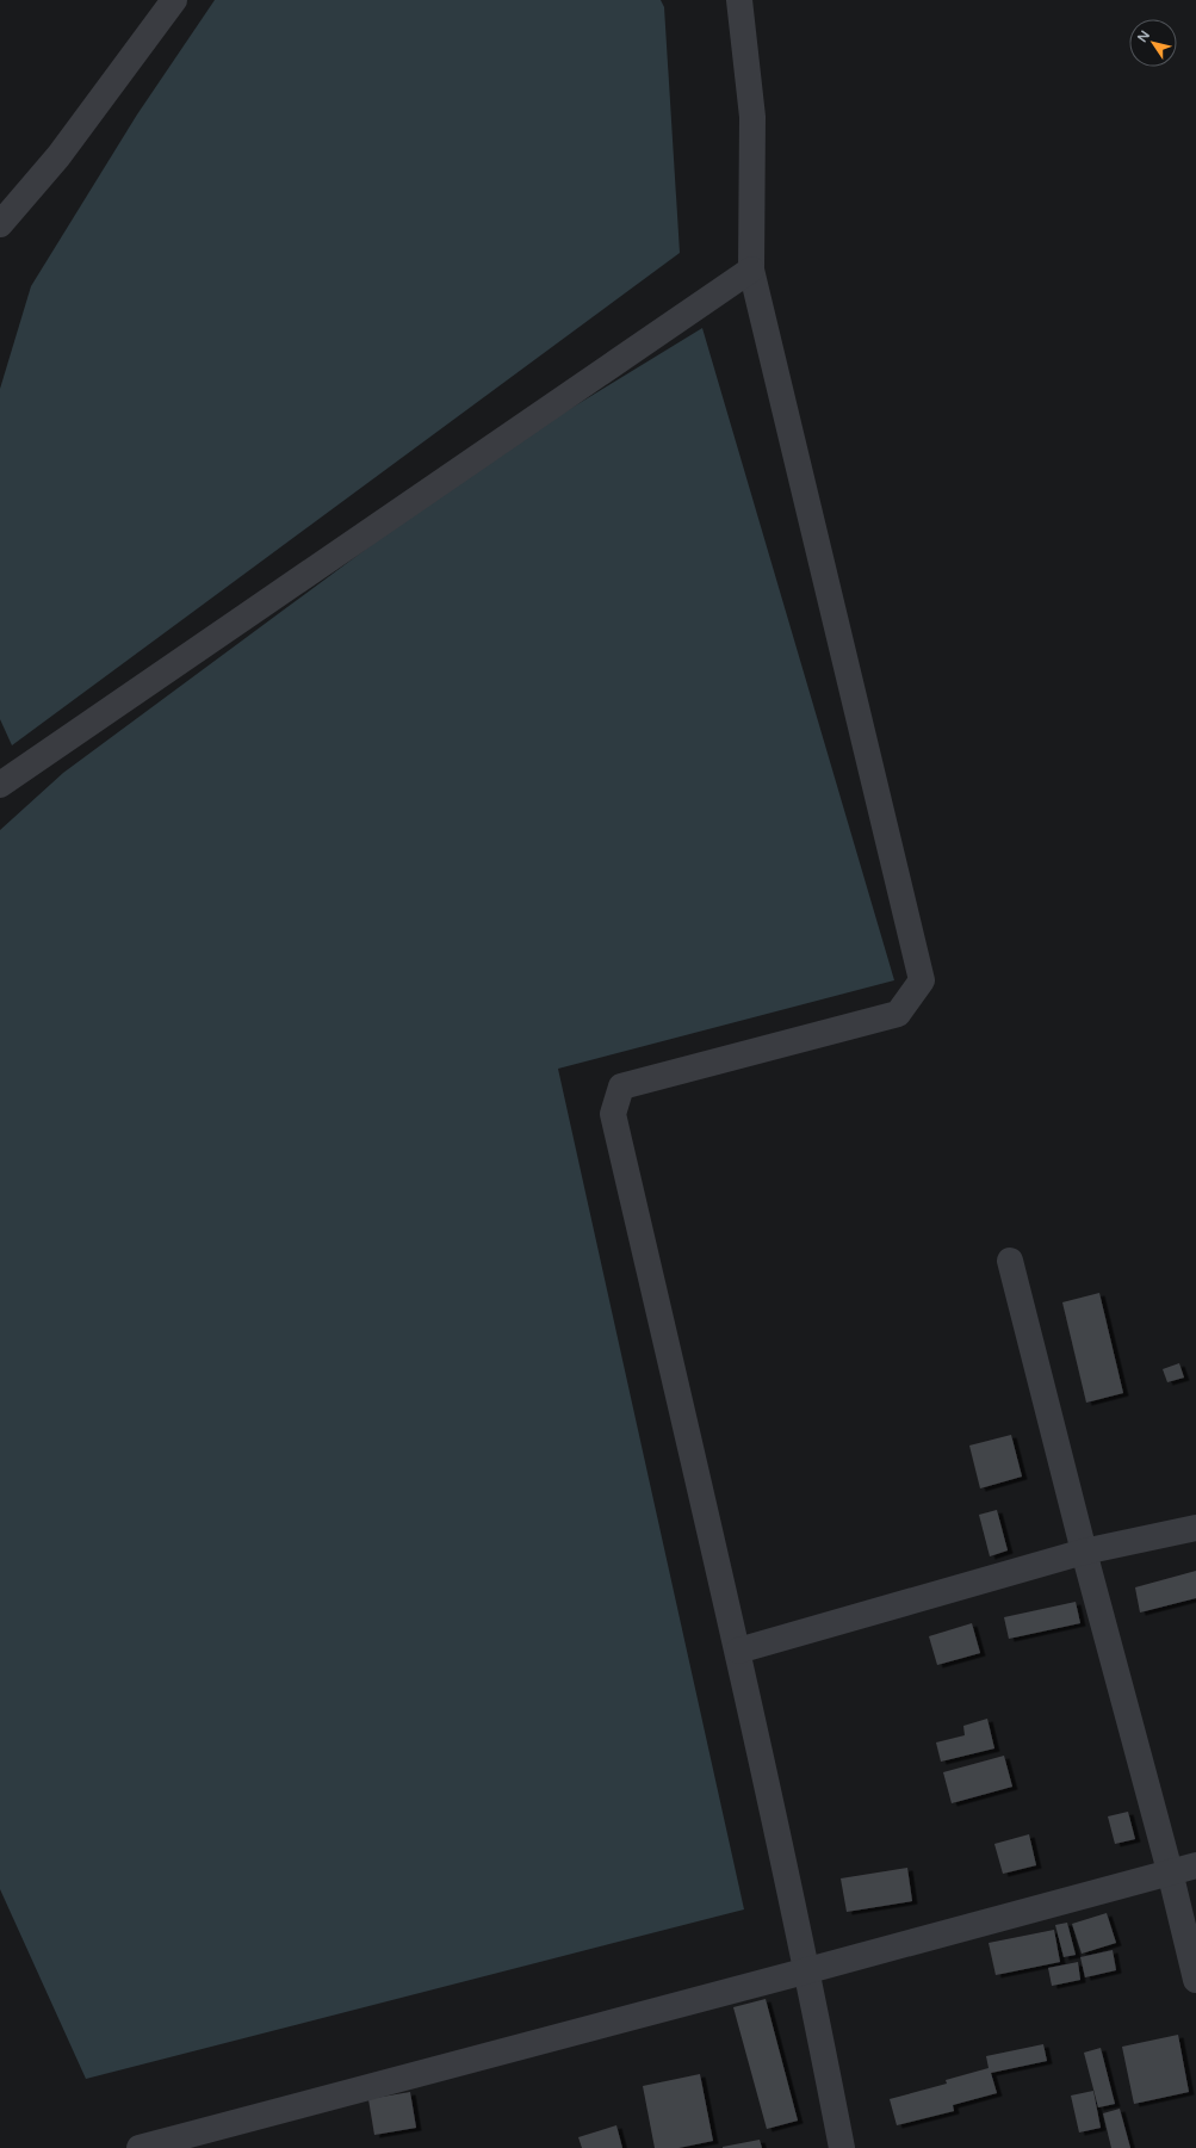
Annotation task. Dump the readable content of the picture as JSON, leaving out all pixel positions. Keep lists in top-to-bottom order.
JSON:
{
  "north": "top left"
}
